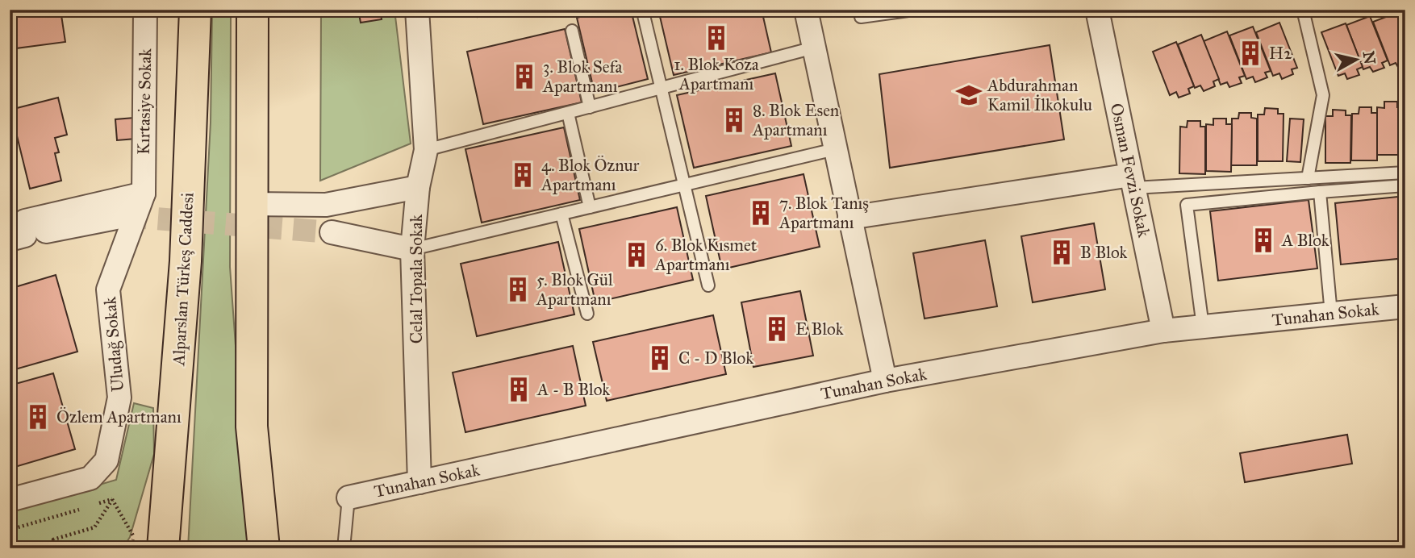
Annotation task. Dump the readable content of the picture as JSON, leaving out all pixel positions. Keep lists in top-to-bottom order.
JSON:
{
  "streets": {
    "highway": ["Alparslan Türkeş Caddesi"],
    "street": [
      "Kırtasiye Sokak",
      "Osman Fevzi Sokak",
      "Celal Topala Sokak",
      "Tunahan Sokak",
      "Uludağ Sokak"
    ]
  },
  "crossings": [
    ["Kırtasiye Sokak", "Uludağ Sokak"],
    ["Osman Fevzi Sokak", "Tunahan Sokak"],
    ["Celal Topala Sokak", "Tunahan Sokak"]
  ],
  "places": {
    "building": [
      "1. Blok Koza Apartmanı",
      "H2",
      "3. Blok Sefa Apartmanı",
      "8. Blok Esen Apartmanı",
      "4. Blok Öznur Apartmanı",
      "7. Blok Tanış Apartmanı",
      "A Blok",
      "B Blok",
      "6. Blok Kısmet Apartmanı",
      "5. Blok Gül Apartmanı",
      "E Blok",
      "C - D Blok",
      "A - B Blok",
      "Özlem Apartmanı"
    ],
    "school or university": ["Abdurahman Kamil İlkokulu"]
  },
  "north": "right"
}
